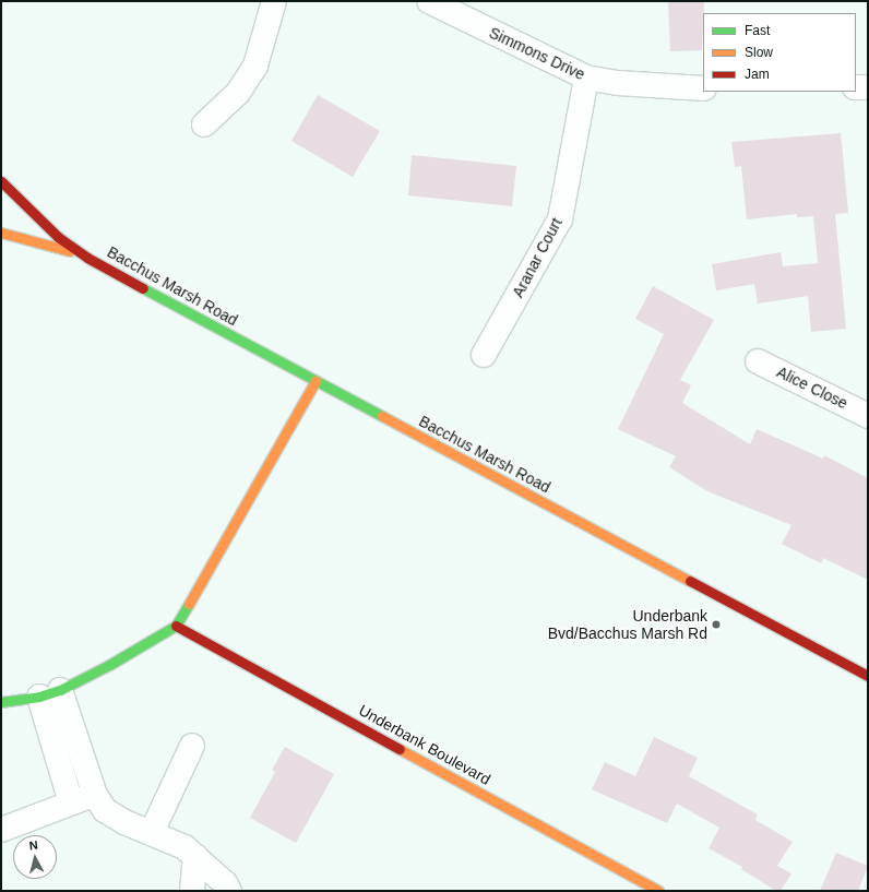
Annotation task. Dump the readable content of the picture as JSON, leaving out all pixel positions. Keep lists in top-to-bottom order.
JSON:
{
  "streets": {
    "main road": ["Bacchus Marsh Road", "Underbank Boulevard"],
    "street": ["Simmons Drive", "Aranar Court", "Alice Close"]
  },
  "crossings": [
    ["Simmons Drive", "Aranar Court"]
  ],
  "places": ["Underbank Bvd/Bacchus Marsh Rd"],
  "legend": ["Fast", "Slow", "Jam"],
  "north": "top"
}
